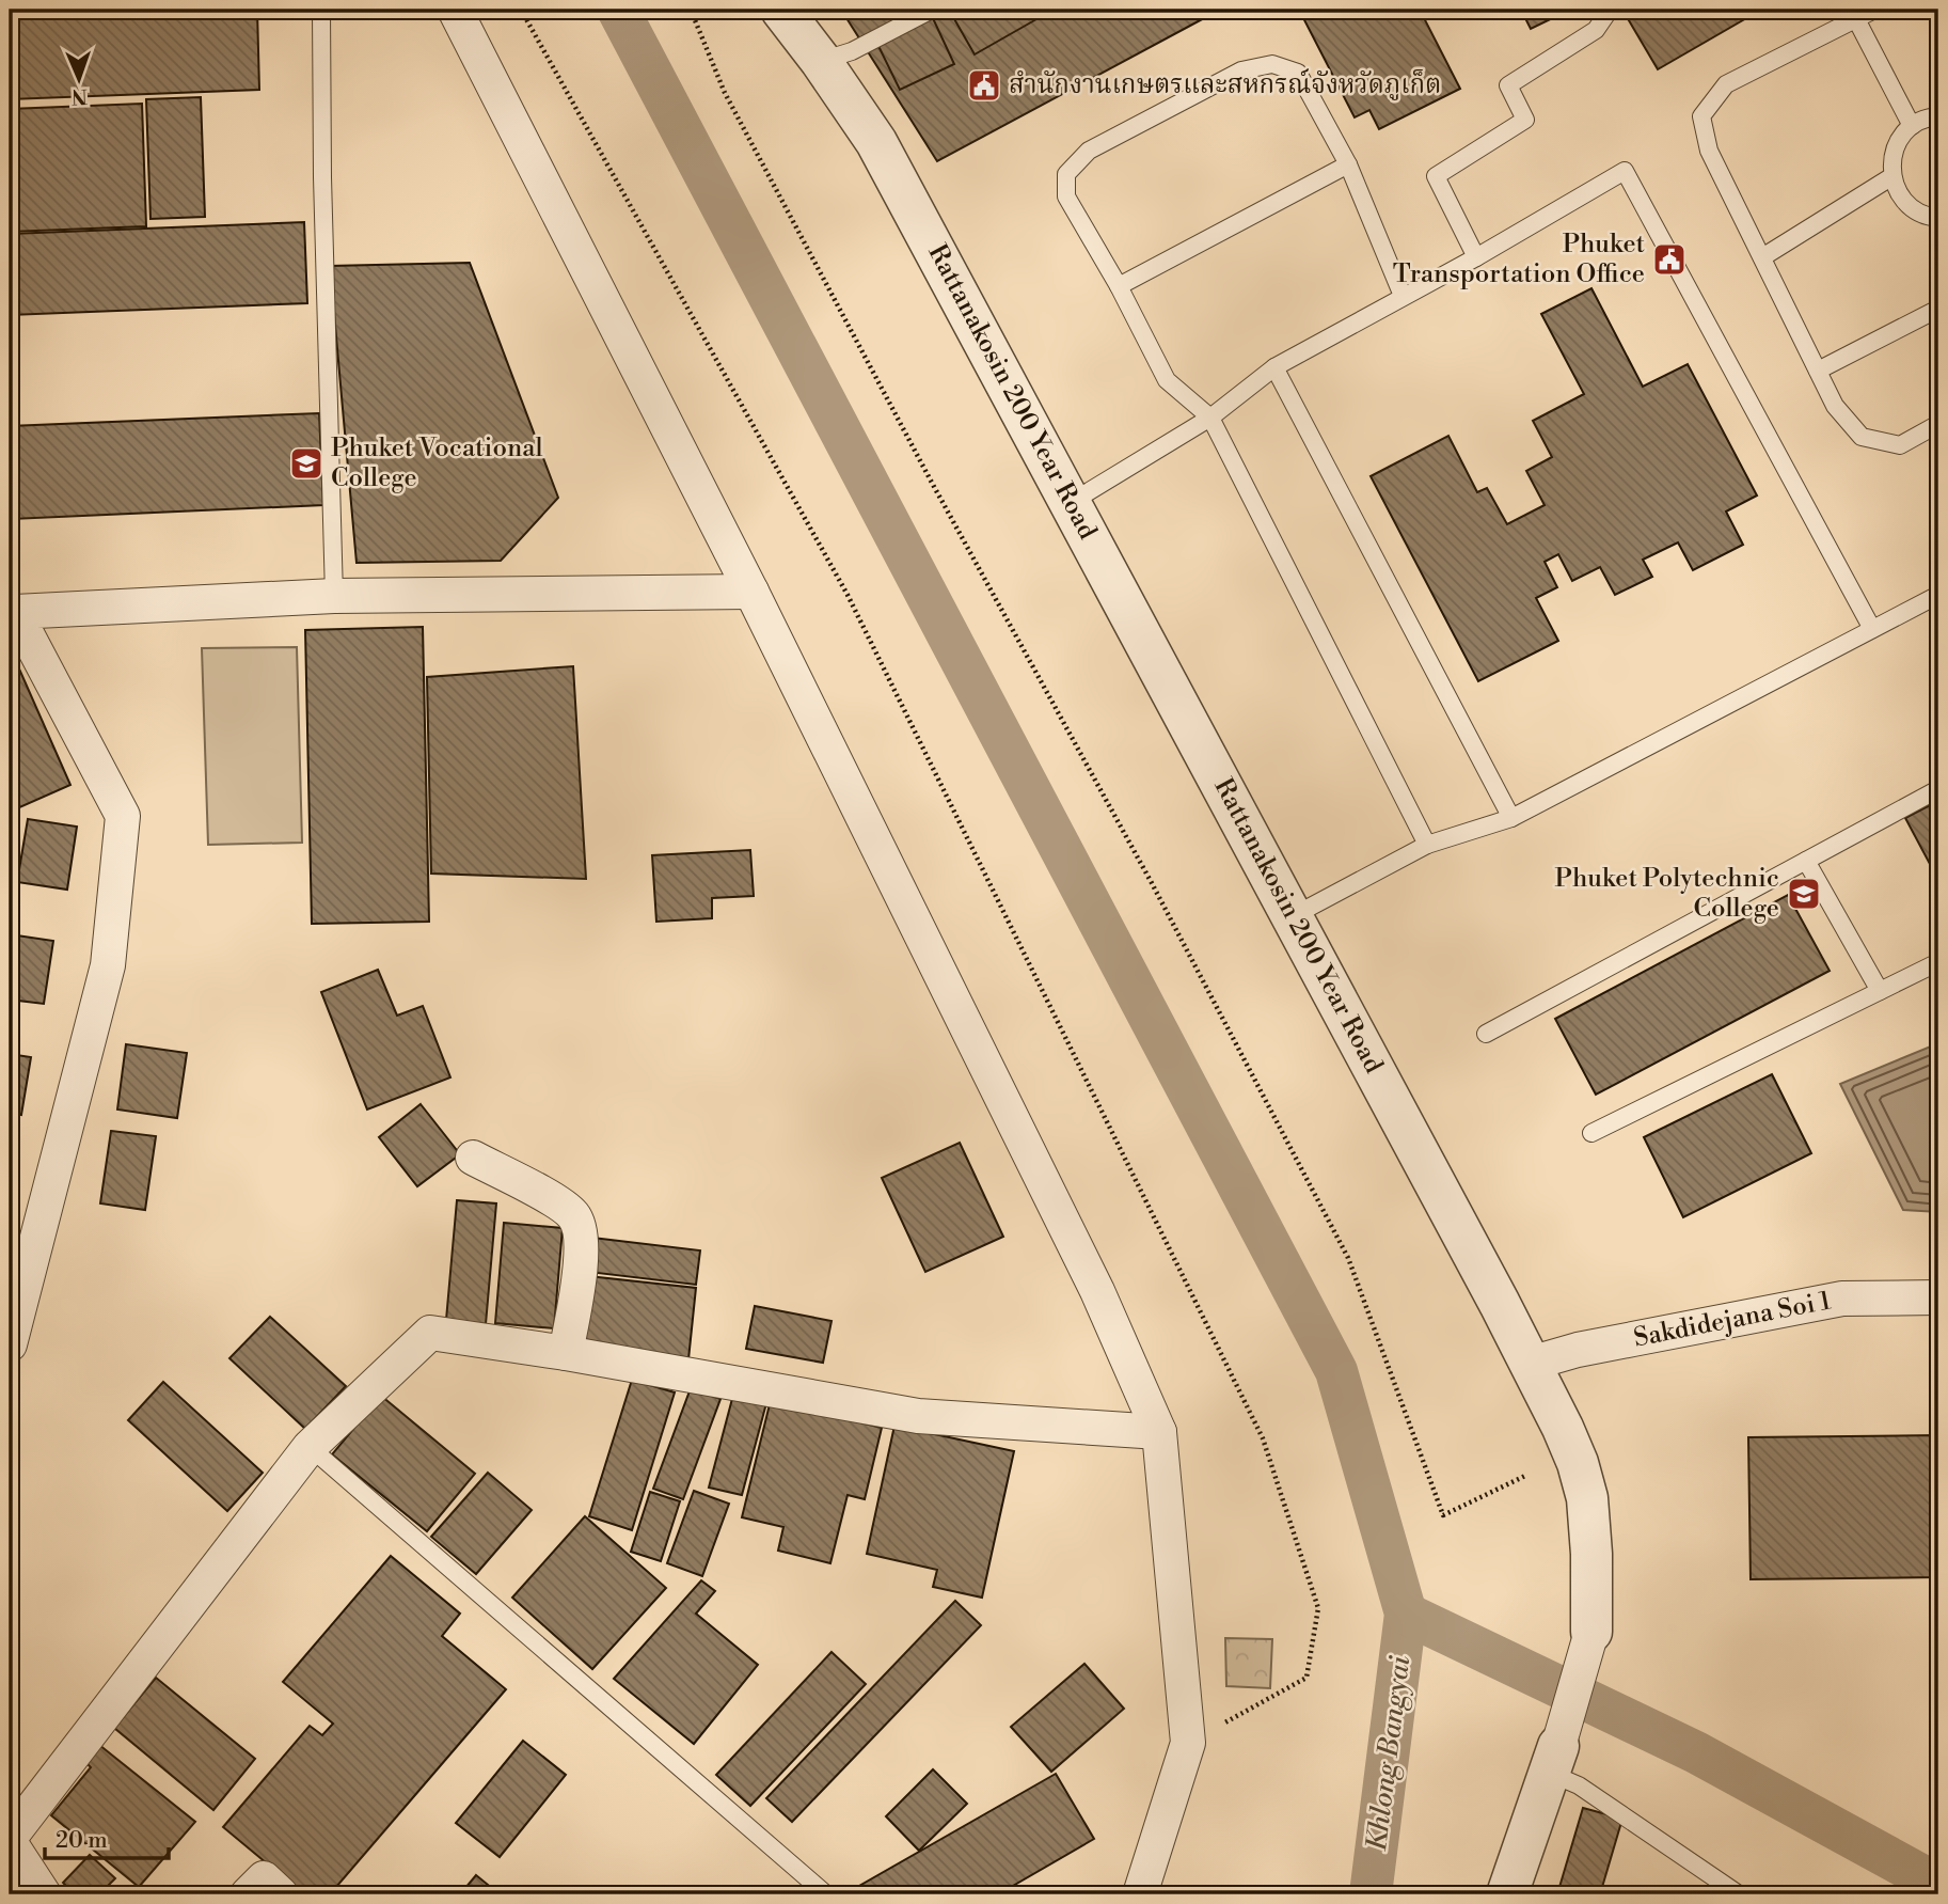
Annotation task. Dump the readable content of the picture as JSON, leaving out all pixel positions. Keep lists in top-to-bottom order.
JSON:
{
  "streets": {
    "street": ["Rattanakosin 200 Year Road", "Sakdidejana Soi 1"]
  },
  "crossings": [
    ["Rattanakosin 200 Year Road", "Sakdidejana Soi 1"]
  ],
  "water": ["Khlong Bangyai"],
  "places": {
    "public building": ["สำนักงานเกษตรและสหกรณ์จังหวัดภูเก็ต", "Phuket Transportation Office"],
    "school or university": ["Phuket Vocational College", "Phuket Polytechnic College"]
  },
  "scale_bar": "20 m",
  "north": "bottom"
}
